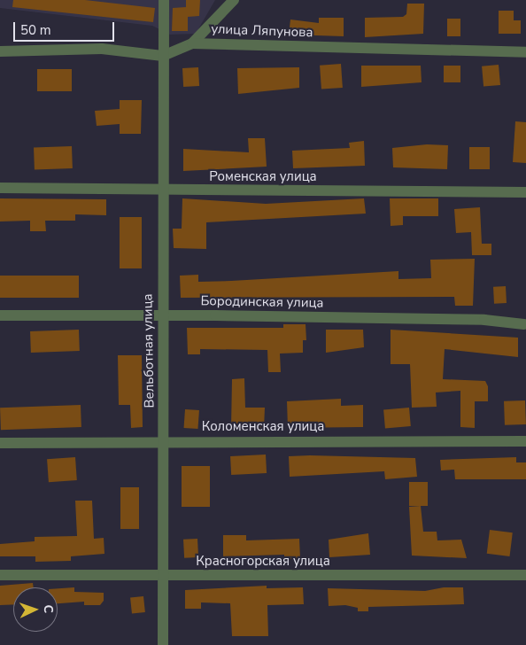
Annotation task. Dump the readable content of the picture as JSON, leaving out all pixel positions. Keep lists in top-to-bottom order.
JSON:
{
  "streets": {
    "street": [
      "улица Ляпунова",
      "Роменская улица",
      "Бородинская улица",
      "Вельботная улица",
      "Коломенская улица",
      "Красногорская улица"
    ]
  },
  "crossings": [
    ["улица Ляпунова", "Вельботная улица"],
    ["Роменская улица", "Вельботная улица"],
    ["Бородинская улица", "Вельботная улица"],
    ["Вельботная улица", "Коломенская улица"],
    ["Вельботная улица", "Красногорская улица"]
  ],
  "scale_bar": "50 m",
  "north": "right"
}
